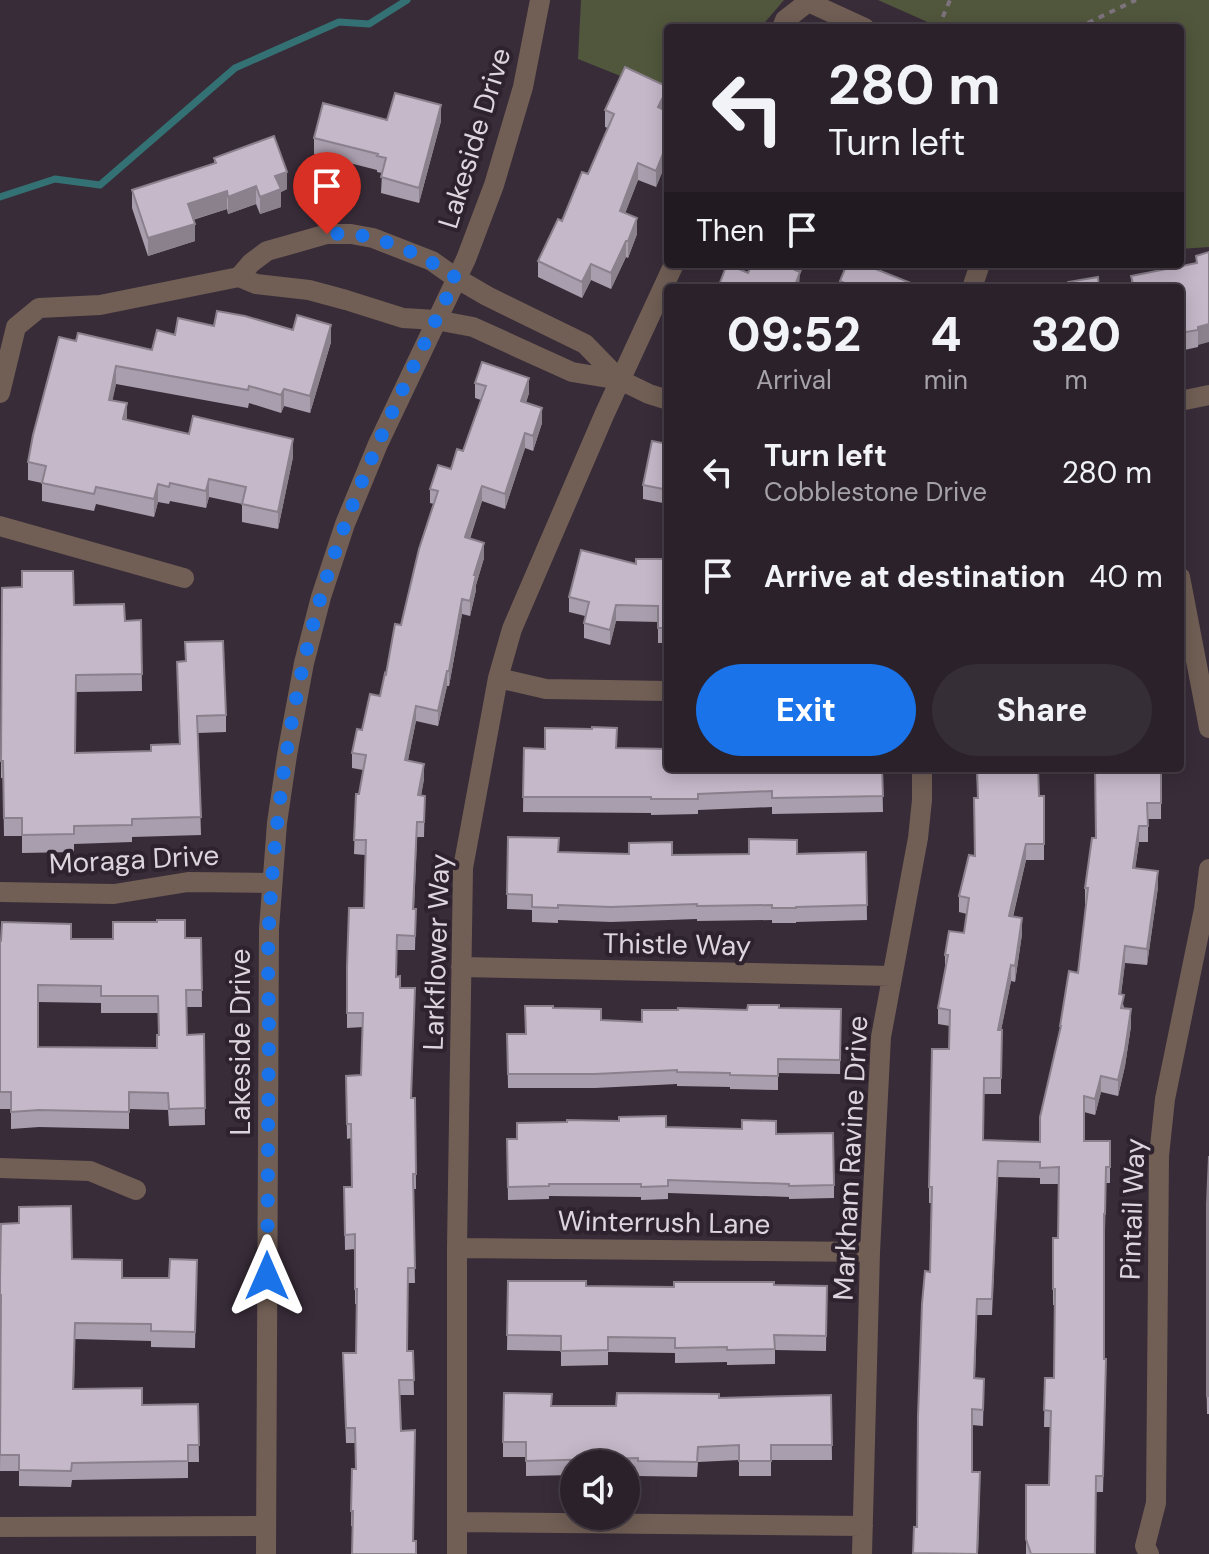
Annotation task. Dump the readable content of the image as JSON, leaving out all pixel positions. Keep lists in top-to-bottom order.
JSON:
{
  "streets": {
    "street": [
      "Lakeside Drive",
      "Moraga Drive",
      "Thistle Way",
      "Larkflower Way",
      "Markham Ravine Drive",
      "Pintail Way",
      "Winterrush Lane"
    ]
  },
  "crossings": [
    ["Lakeside Drive", "Moraga Drive"],
    ["Thistle Way", "Larkflower Way"],
    ["Thistle Way", "Markham Ravine Drive"],
    ["Larkflower Way", "Winterrush Lane"],
    ["Markham Ravine Drive", "Winterrush Lane"]
  ],
  "page": {
    "turn": ["280 m", "Turn left"],
    "then": "Then",
    "eta": [
      "09:52",
      "Arrival",
      "4",
      "min",
      "320",
      "m"
    ],
    "list": [
      {
        "name": "Turn left",
        "note": "Cobblestone Drive",
        "value": "280 m"
      },
      {
        "name": "Arrive at destination",
        "value": "40 m"
      }
    ],
    "buttons": ["Exit", "Share"]
  }
}
